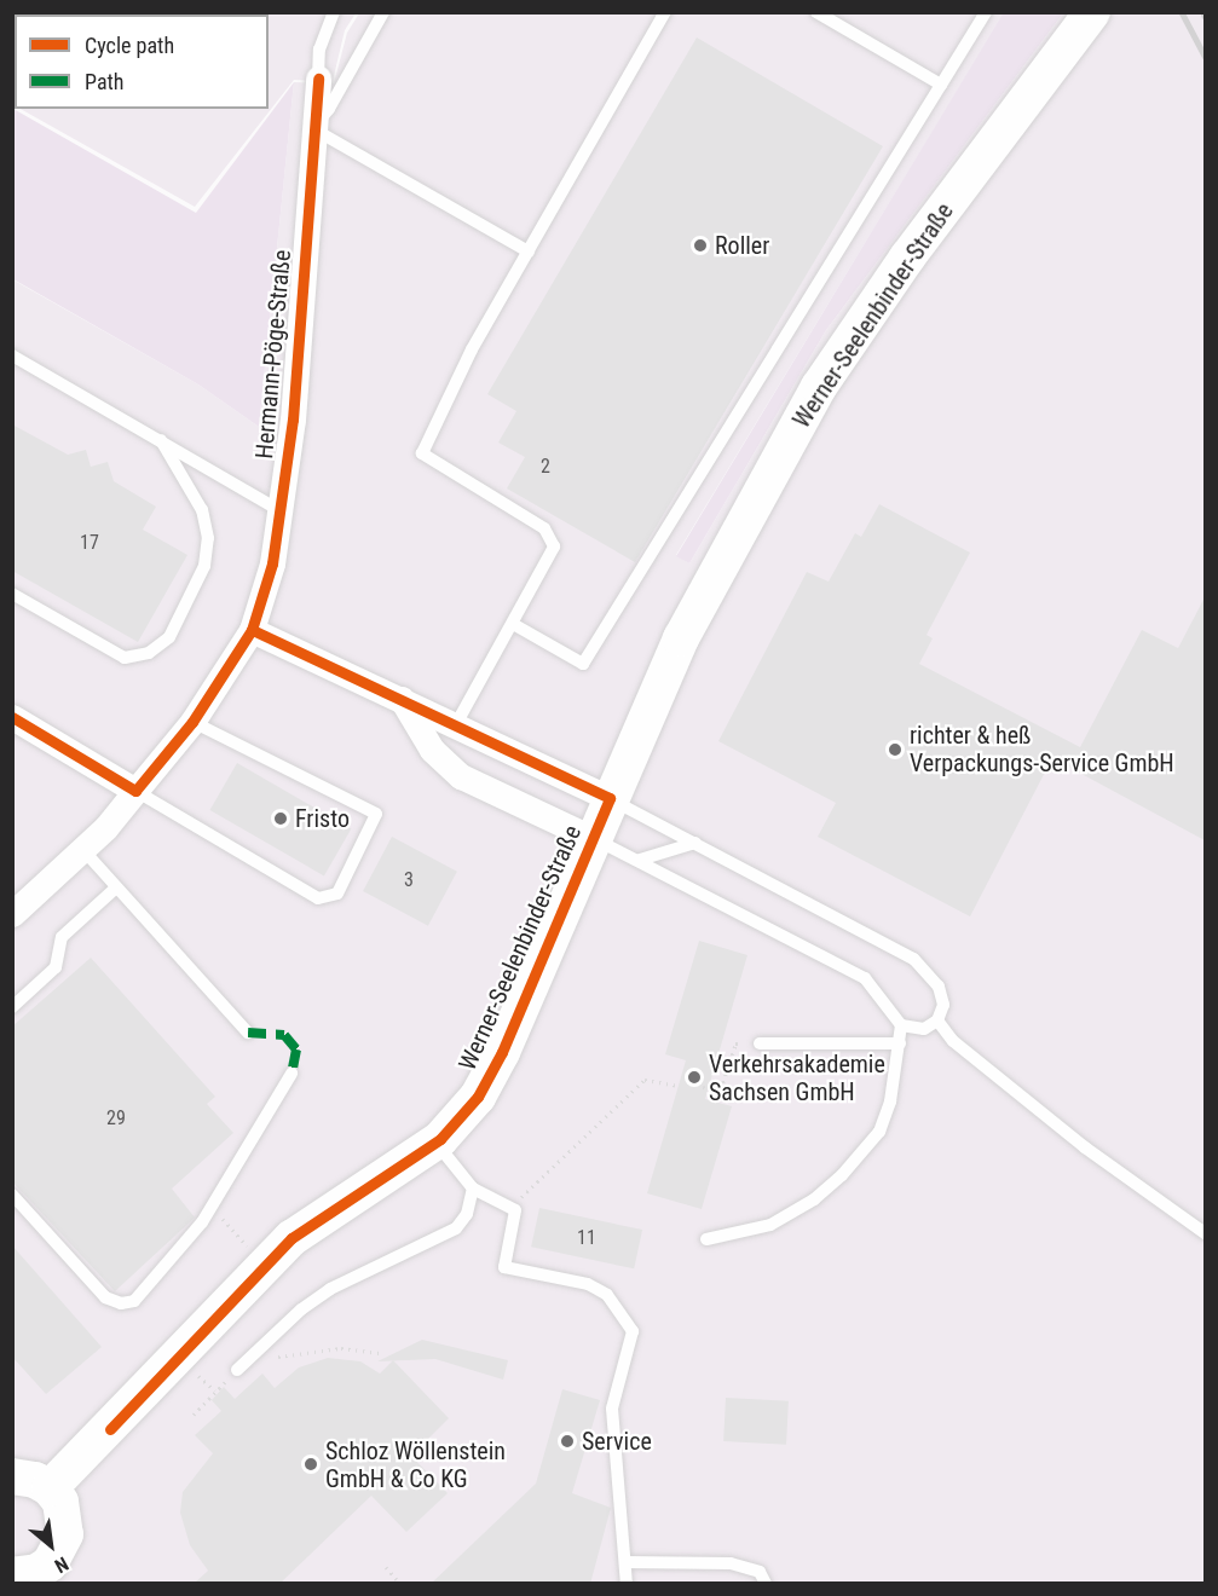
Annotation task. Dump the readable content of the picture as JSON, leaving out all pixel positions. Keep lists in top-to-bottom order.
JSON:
{
  "streets": {
    "main road": ["Werner-Seelenbinder-Straße"],
    "street": ["Hermann-Pöge-Straße"]
  },
  "places": [
    "Roller",
    "richter & heß Verpackungs-Service GmbH",
    "Fristo",
    "Verkehrsakademie Sachsen GmbH",
    "Service",
    "Schloz Wöllenstein GmbH & Co KG"
  ],
  "house_numbers": [
    "2",
    "17",
    "3",
    "29",
    "11"
  ],
  "legend": ["Cycle path", "Path"],
  "north": "bottom right"
}
